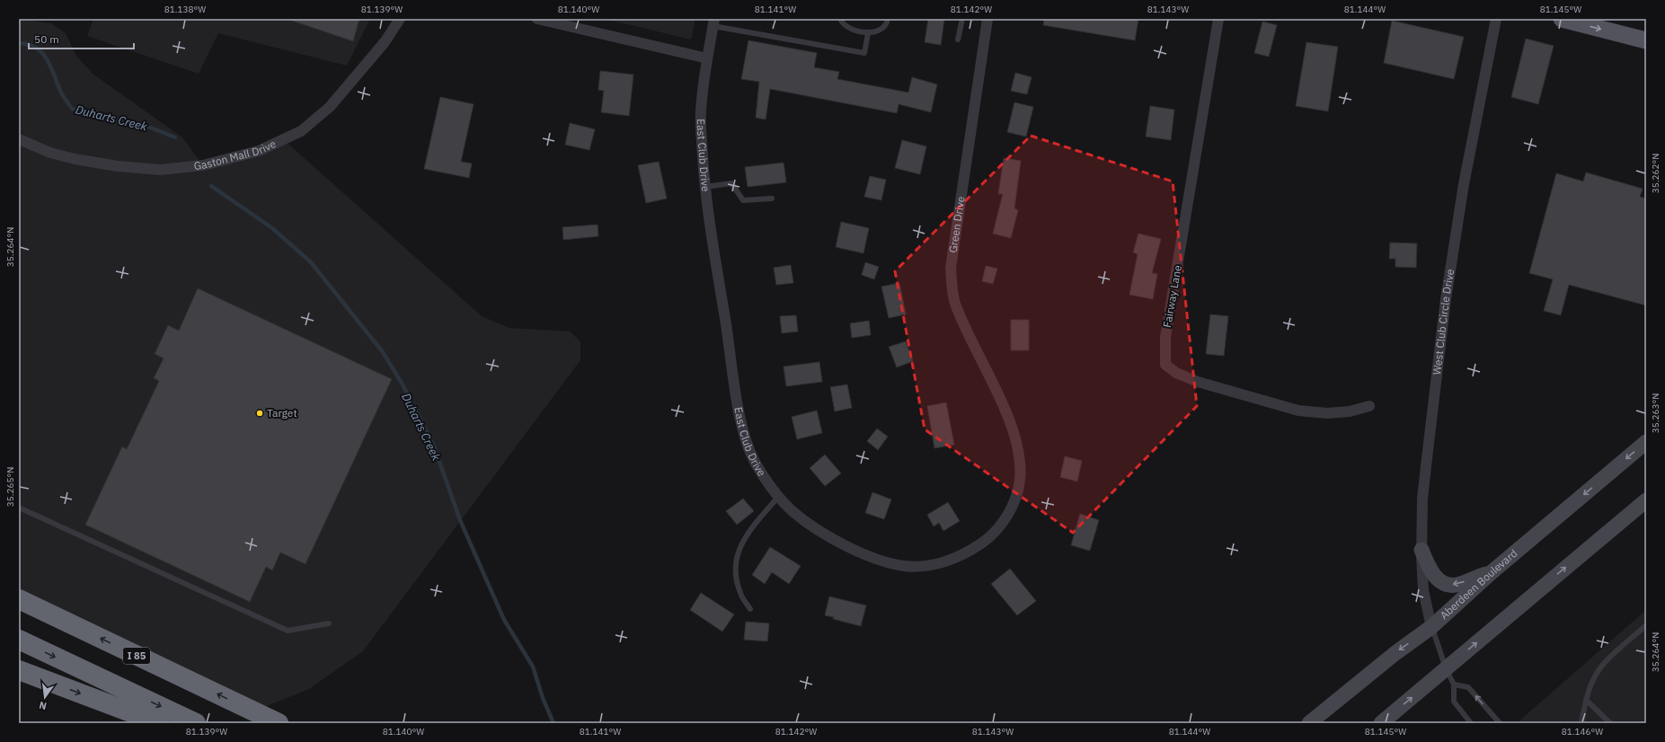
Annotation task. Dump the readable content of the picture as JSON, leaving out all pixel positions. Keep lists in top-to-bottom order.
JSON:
{
  "streets": {
    "highway": ["I 85"],
    "main road": ["Aberdeen Boulevard"],
    "street": [
      "Gaston Mall Drive",
      "East Club Drive",
      "Green Drive",
      "Fairway Lane",
      "West Club Circle Drive"
    ]
  },
  "crossings": [
    ["East Club Drive", "Green Drive"],
    ["West Club Circle Drive", "Aberdeen Boulevard"]
  ],
  "water": ["Duharts Creek"],
  "places": ["Target"],
  "scale_bar": "50 m",
  "north": "bottom",
  "coordinates": [
    "81.138°W",
    "81.139°W",
    "81.140°W",
    "81.141°W",
    "81.142°W",
    "81.143°W",
    "81.144°W",
    "81.145°W",
    "35.262°N",
    "35.264°N",
    "35.263°N",
    "35.265°N",
    "81.146°W"
  ]
}
